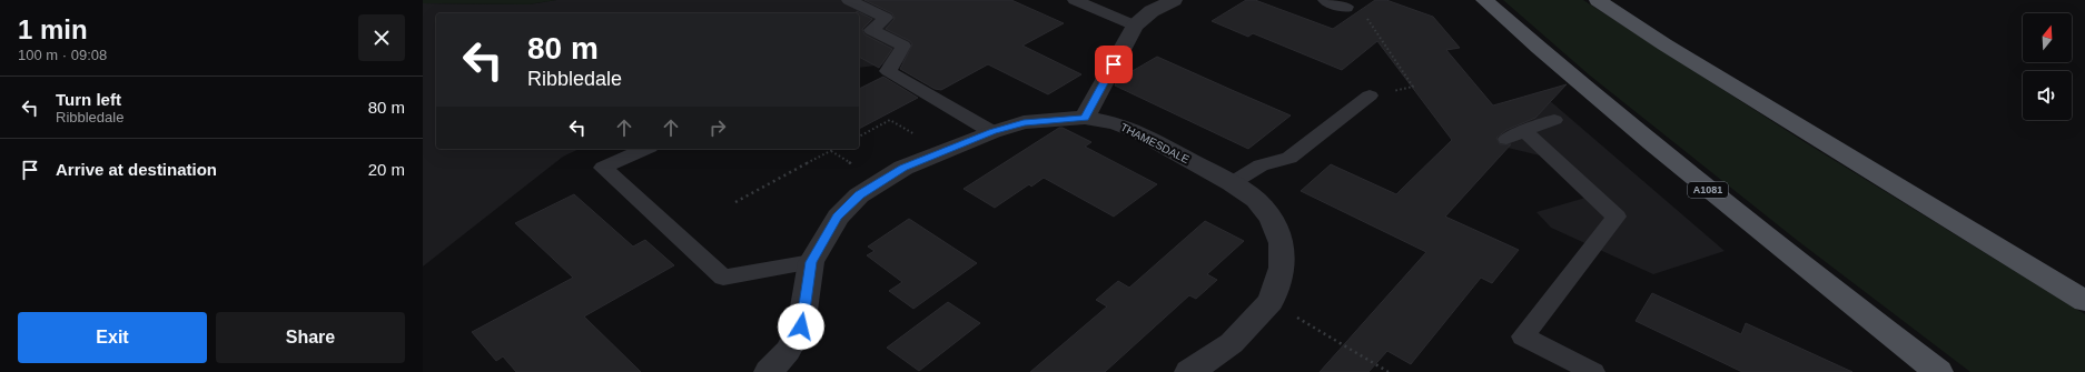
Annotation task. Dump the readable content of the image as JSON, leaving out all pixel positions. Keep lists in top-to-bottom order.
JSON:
{
  "streets": {
    "main road": ["A1081"],
    "street": ["THAMESDALE"]
  },
  "north": "top",
  "page": {
    "heading": ["1 min", "100 m · 09:08"],
    "turn": ["80 m", "Ribbledale"],
    "list": [
      {
        "name": "Turn left",
        "note": "Ribbledale",
        "value": "80 m"
      },
      {
        "name": "Arrive at destination",
        "value": "20 m"
      }
    ],
    "buttons": ["Exit", "Share"]
  }
}
